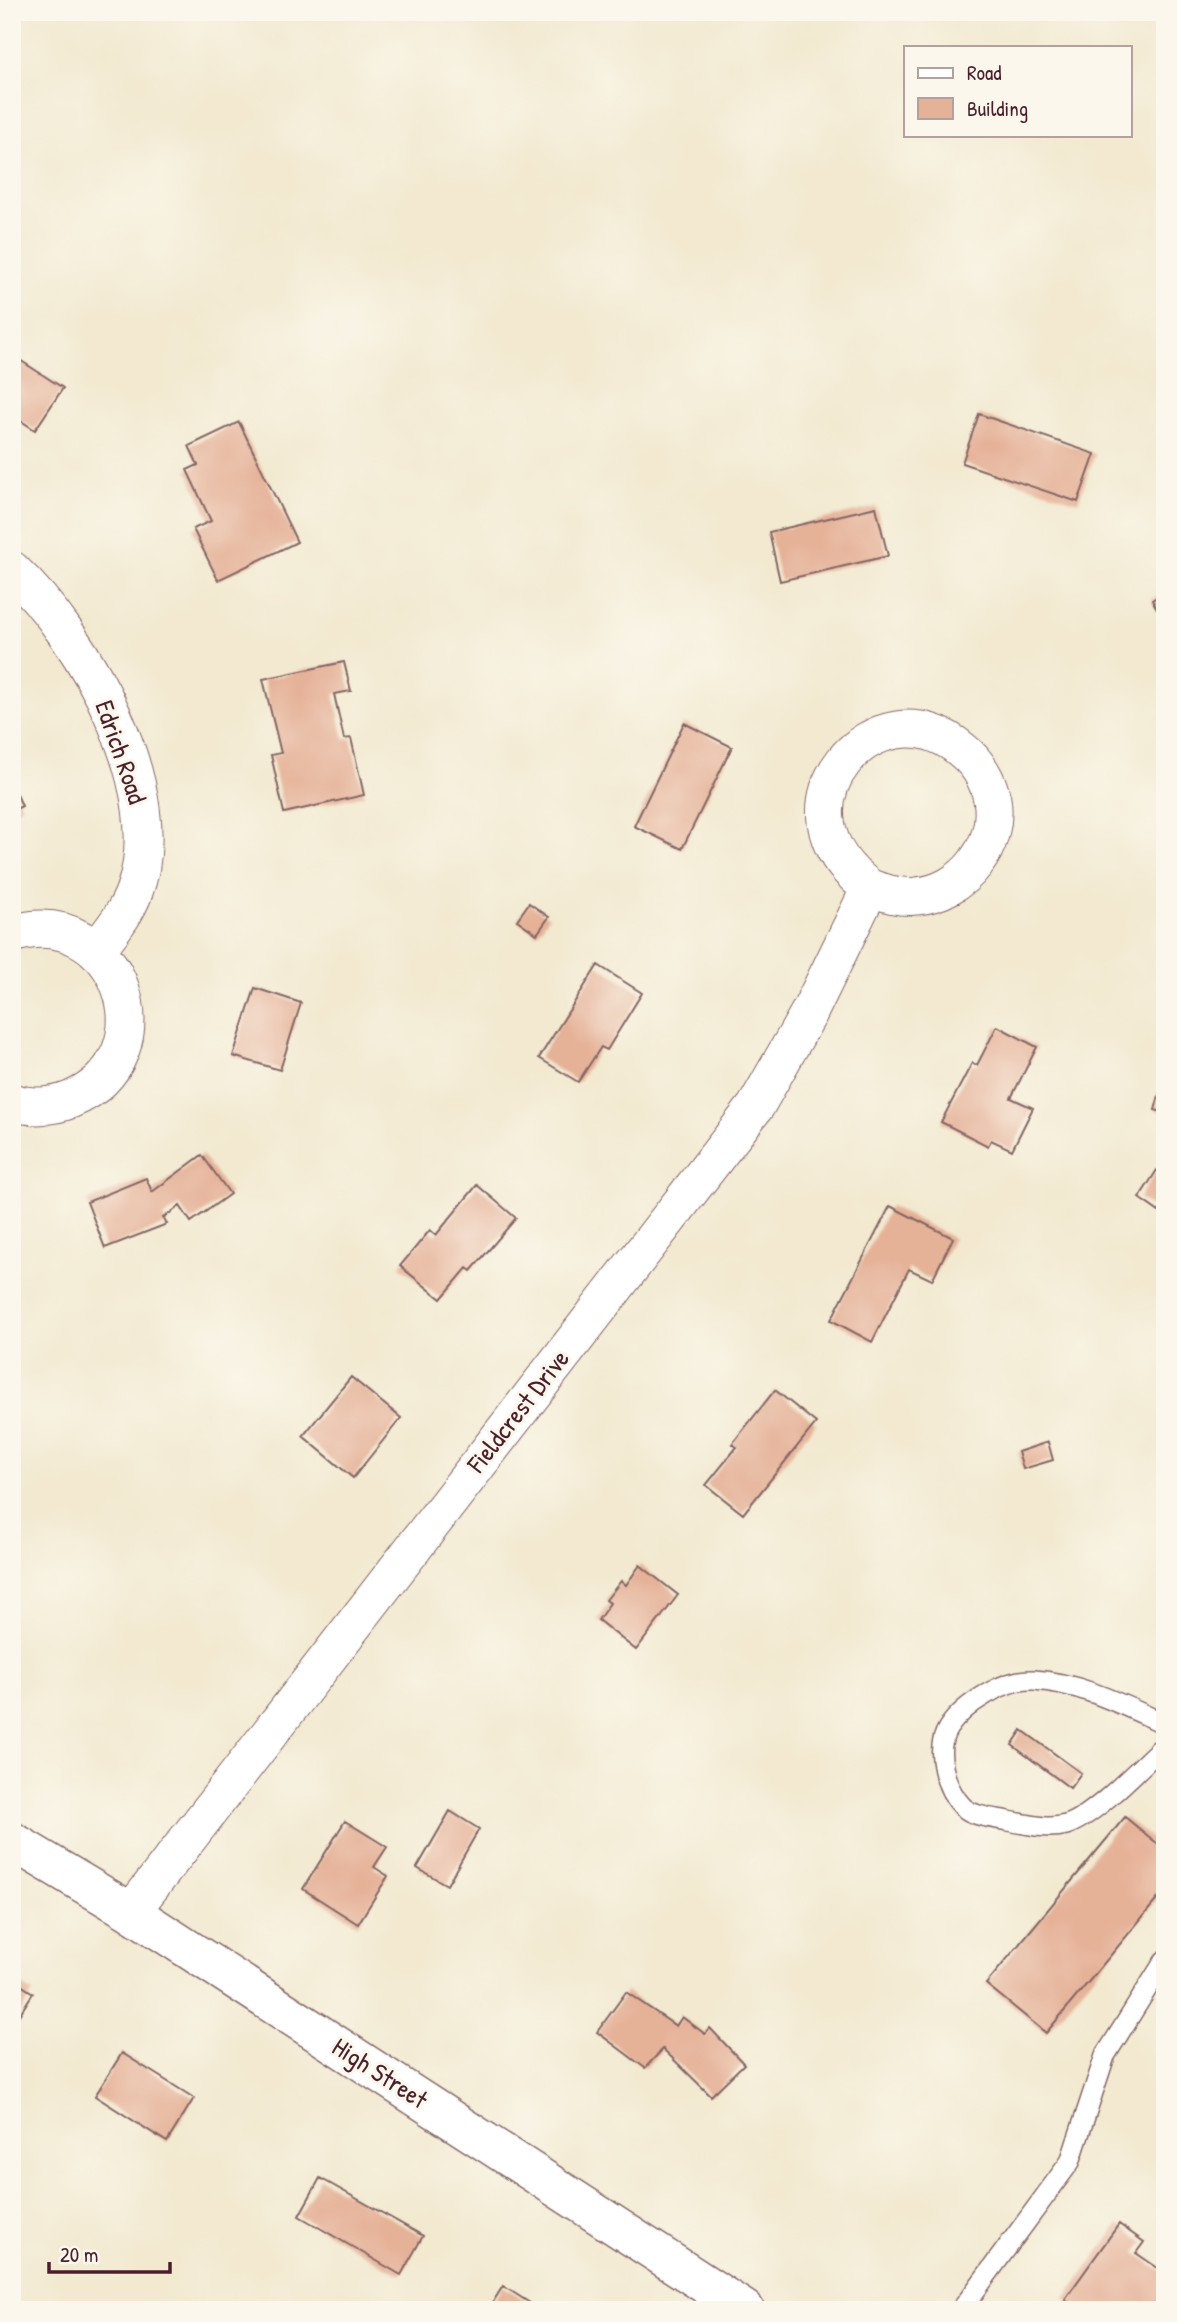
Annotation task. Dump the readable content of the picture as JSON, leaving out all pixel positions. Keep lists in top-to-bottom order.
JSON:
{
  "streets": {
    "street": ["Edrich Road", "Fieldcrest Drive", "High Street"]
  },
  "crossings": [
    ["Fieldcrest Drive", "High Street"]
  ],
  "legend": ["Road", "Building"],
  "scale_bar": "20 m"
}
